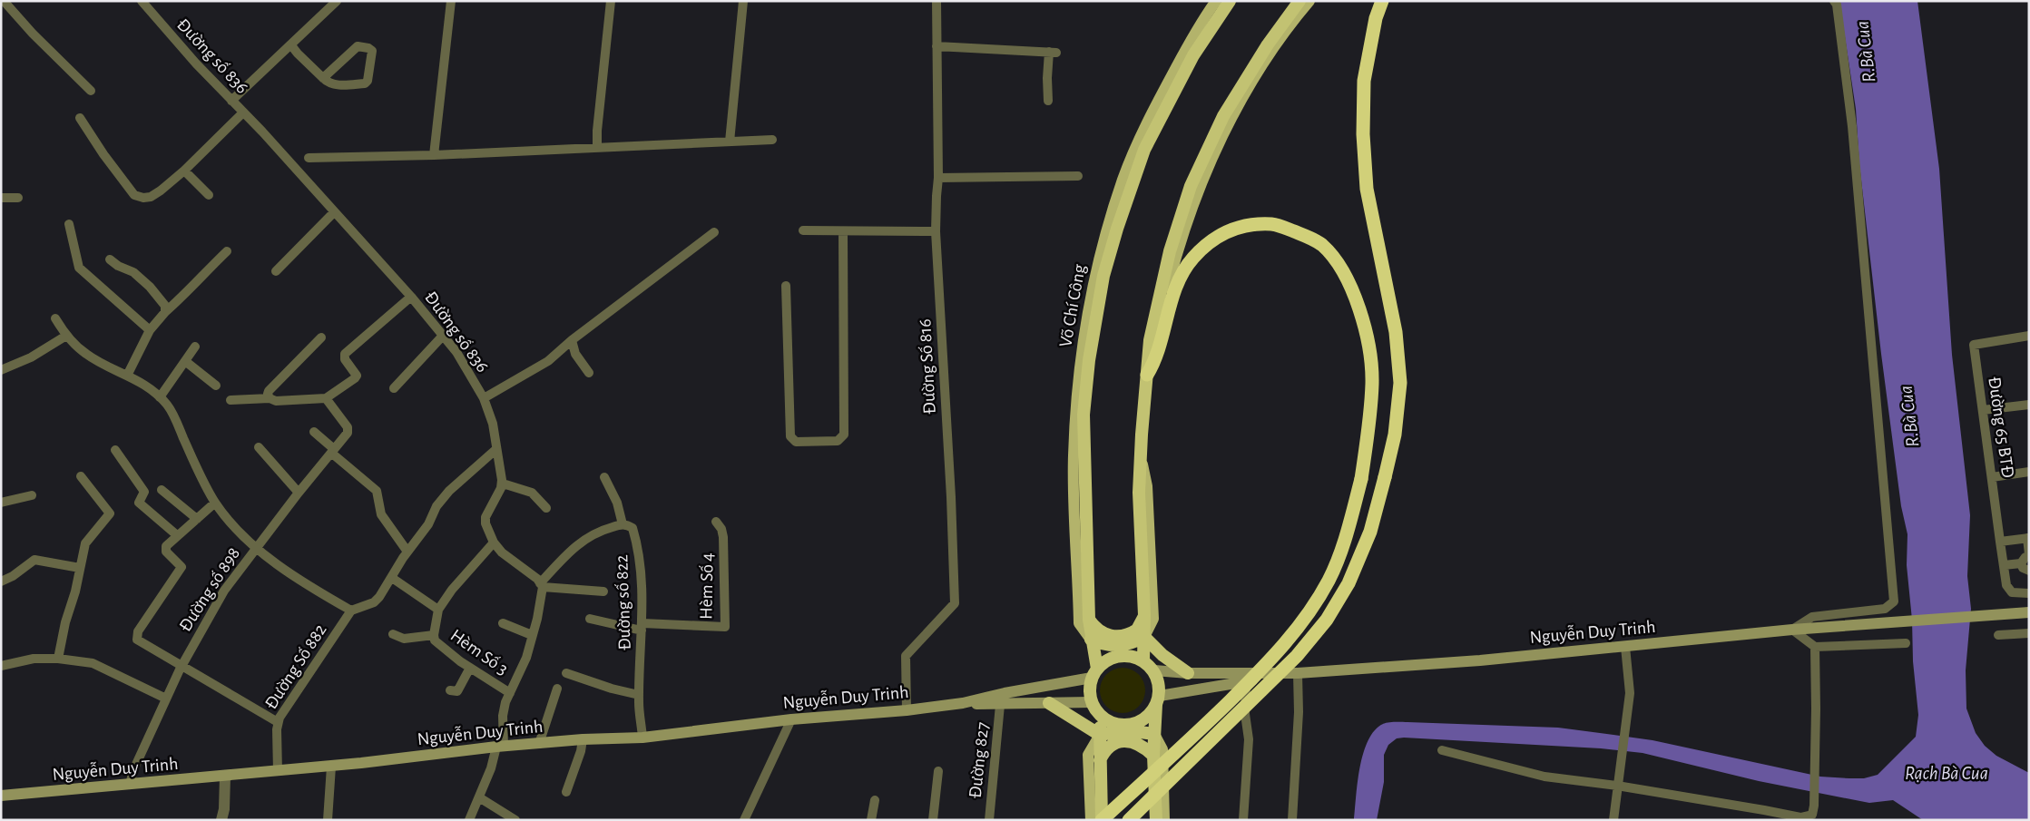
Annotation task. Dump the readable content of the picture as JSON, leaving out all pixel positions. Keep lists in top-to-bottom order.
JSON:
{
  "streets": {
    "highway": ["Võ Chí Công"],
    "main road": ["Nguyễn Duy Trinh"],
    "street": [
      "Đường số 836",
      "Đường Số 816",
      "Đường 65 BTĐ",
      "Hèm Số 4",
      "Đường số 898",
      "Đường số 822",
      "Hèm Số 3",
      "Đường Số 882",
      "Đường 827"
    ]
  },
  "crossings": [
    ["Võ Chí Công", "Nguyễn Duy Trinh"],
    ["Đường Số 816", "Nguyễn Duy Trinh"],
    ["Hèm Số 4", "Đường số 822"],
    ["Đường số 898", "Nguyễn Duy Trinh"],
    ["Đường số 822", "Nguyễn Duy Trinh"],
    ["Nguyễn Duy Trinh", "Đường Số 882"],
    ["Nguyễn Duy Trinh", "Đường 827"]
  ],
  "water": ["R.Bà Cua", "Rạch Bà Cua"]
}
